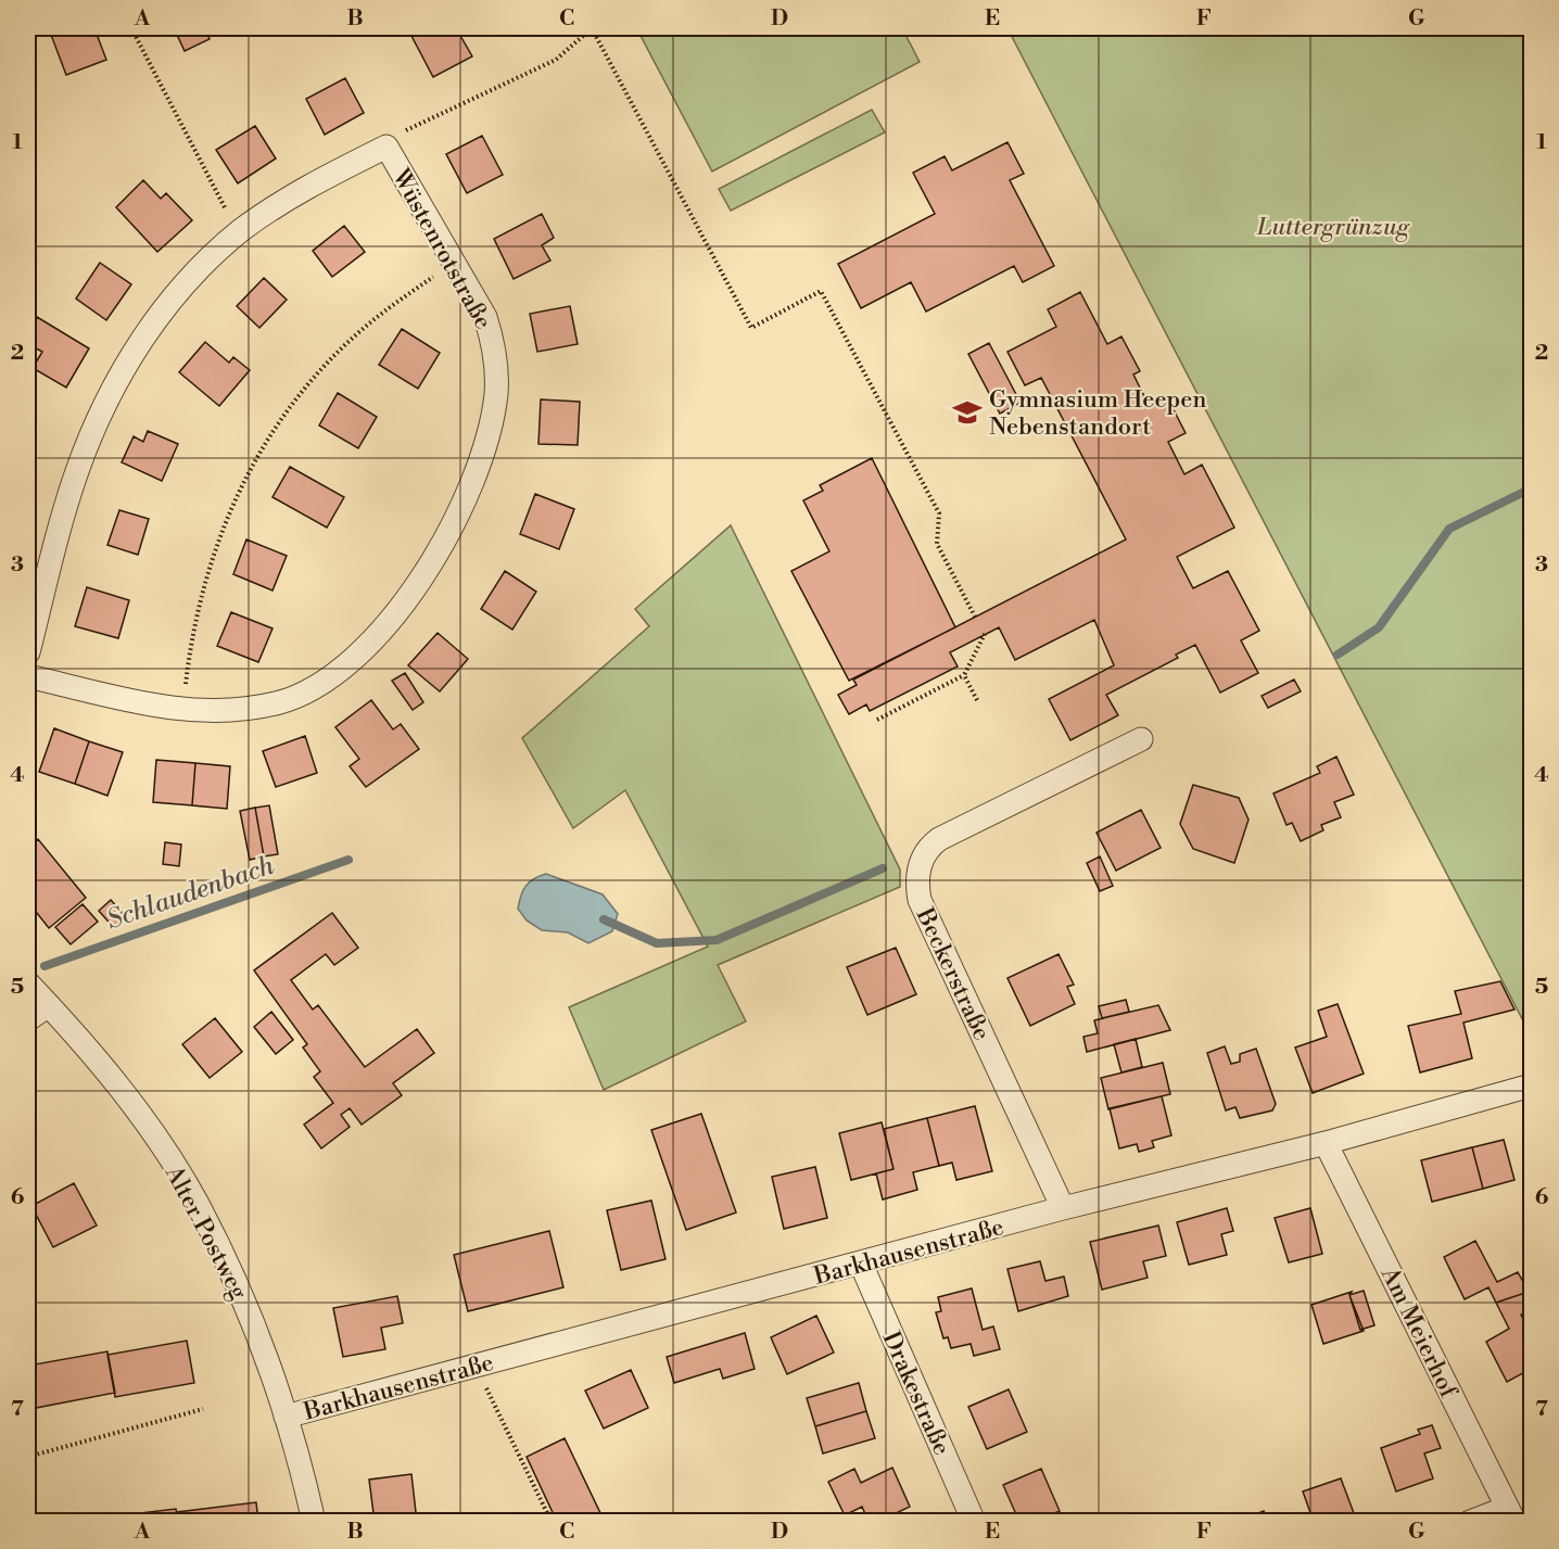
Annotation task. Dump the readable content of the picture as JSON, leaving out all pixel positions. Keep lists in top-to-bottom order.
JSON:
{
  "streets": {
    "street": [
      "Wüstenrotstraße",
      "Beckerstraße",
      "Alter Postweg",
      "Barkhausenstraße",
      "Am Meierhof",
      "Drakestraße"
    ]
  },
  "crossings": [
    ["Beckerstraße", "Barkhausenstraße"],
    ["Alter Postweg", "Barkhausenstraße"],
    ["Barkhausenstraße", "Am Meierhof"],
    ["Barkhausenstraße", "Drakestraße"]
  ],
  "water": ["Schlaudenbach"],
  "parks": ["Luttergrünzug"],
  "places": {
    "school or university": ["Gymnasium Heepen Nebenstandort"]
  },
  "grid": {
    "columns": [
      "A",
      "B",
      "C",
      "D",
      "E",
      "F",
      "G"
    ],
    "rows": [
      "1",
      "2",
      "3",
      "4",
      "5",
      "6",
      "7"
    ]
  }
}
